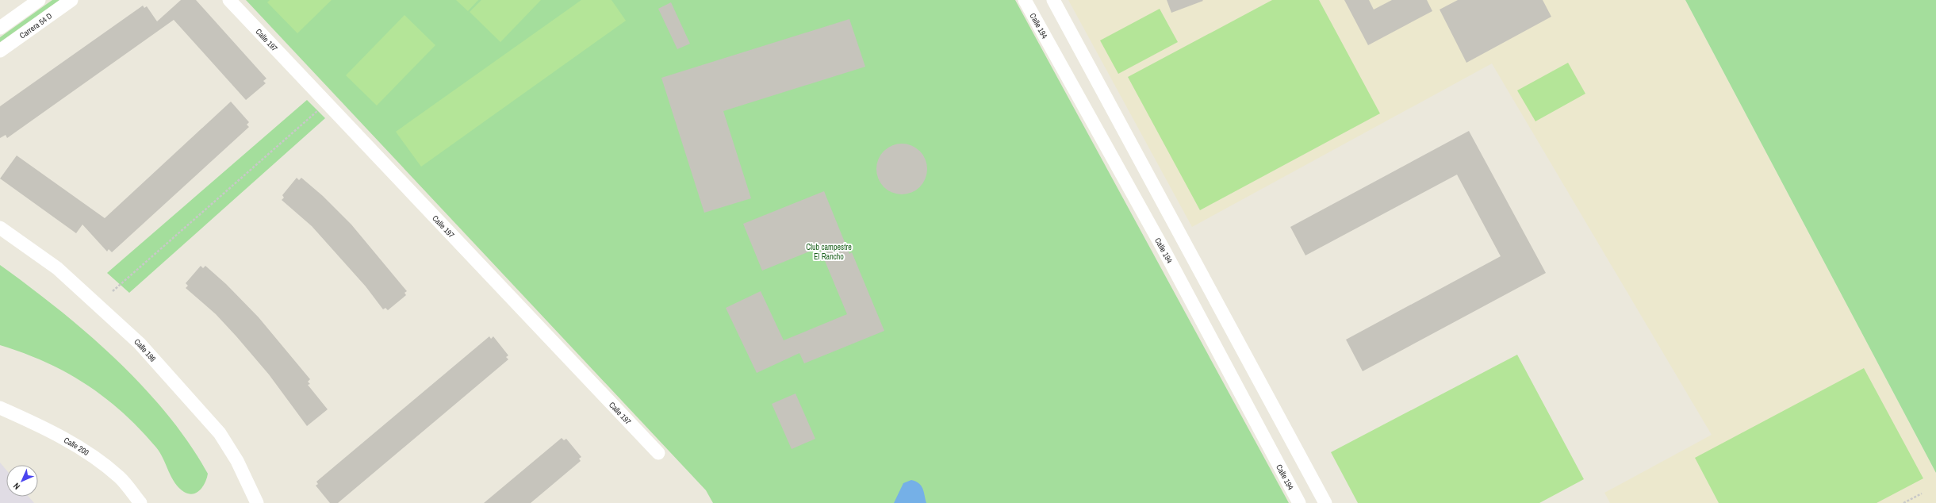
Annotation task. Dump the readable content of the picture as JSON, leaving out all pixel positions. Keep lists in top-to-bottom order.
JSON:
{
  "streets": {
    "street": [
      "Carrera 54 D",
      "Calle 194",
      "Calle 197",
      "Calle 198",
      "Calle 200"
    ]
  },
  "parks": ["Club campestre El Rancho"],
  "north": "bottom left"
}
